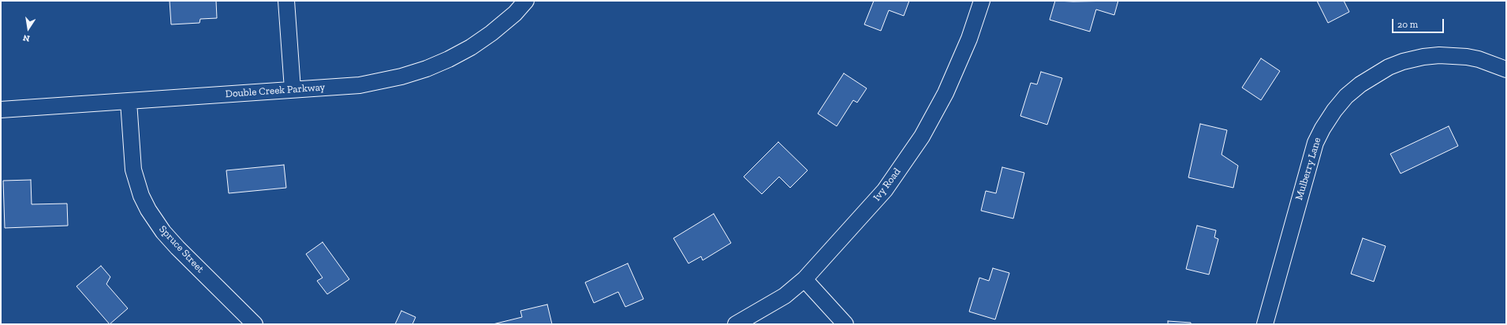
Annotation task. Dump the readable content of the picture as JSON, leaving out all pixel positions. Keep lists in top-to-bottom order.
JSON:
{
  "streets": {
    "street": [
      "Double Creek Parkway",
      "Mulberry Lane",
      "Ivy Road",
      "Spruce Street"
    ]
  },
  "crossings": [
    ["Double Creek Parkway", "Spruce Street"]
  ],
  "scale_bar": "20 m",
  "north": "bottom"
}
